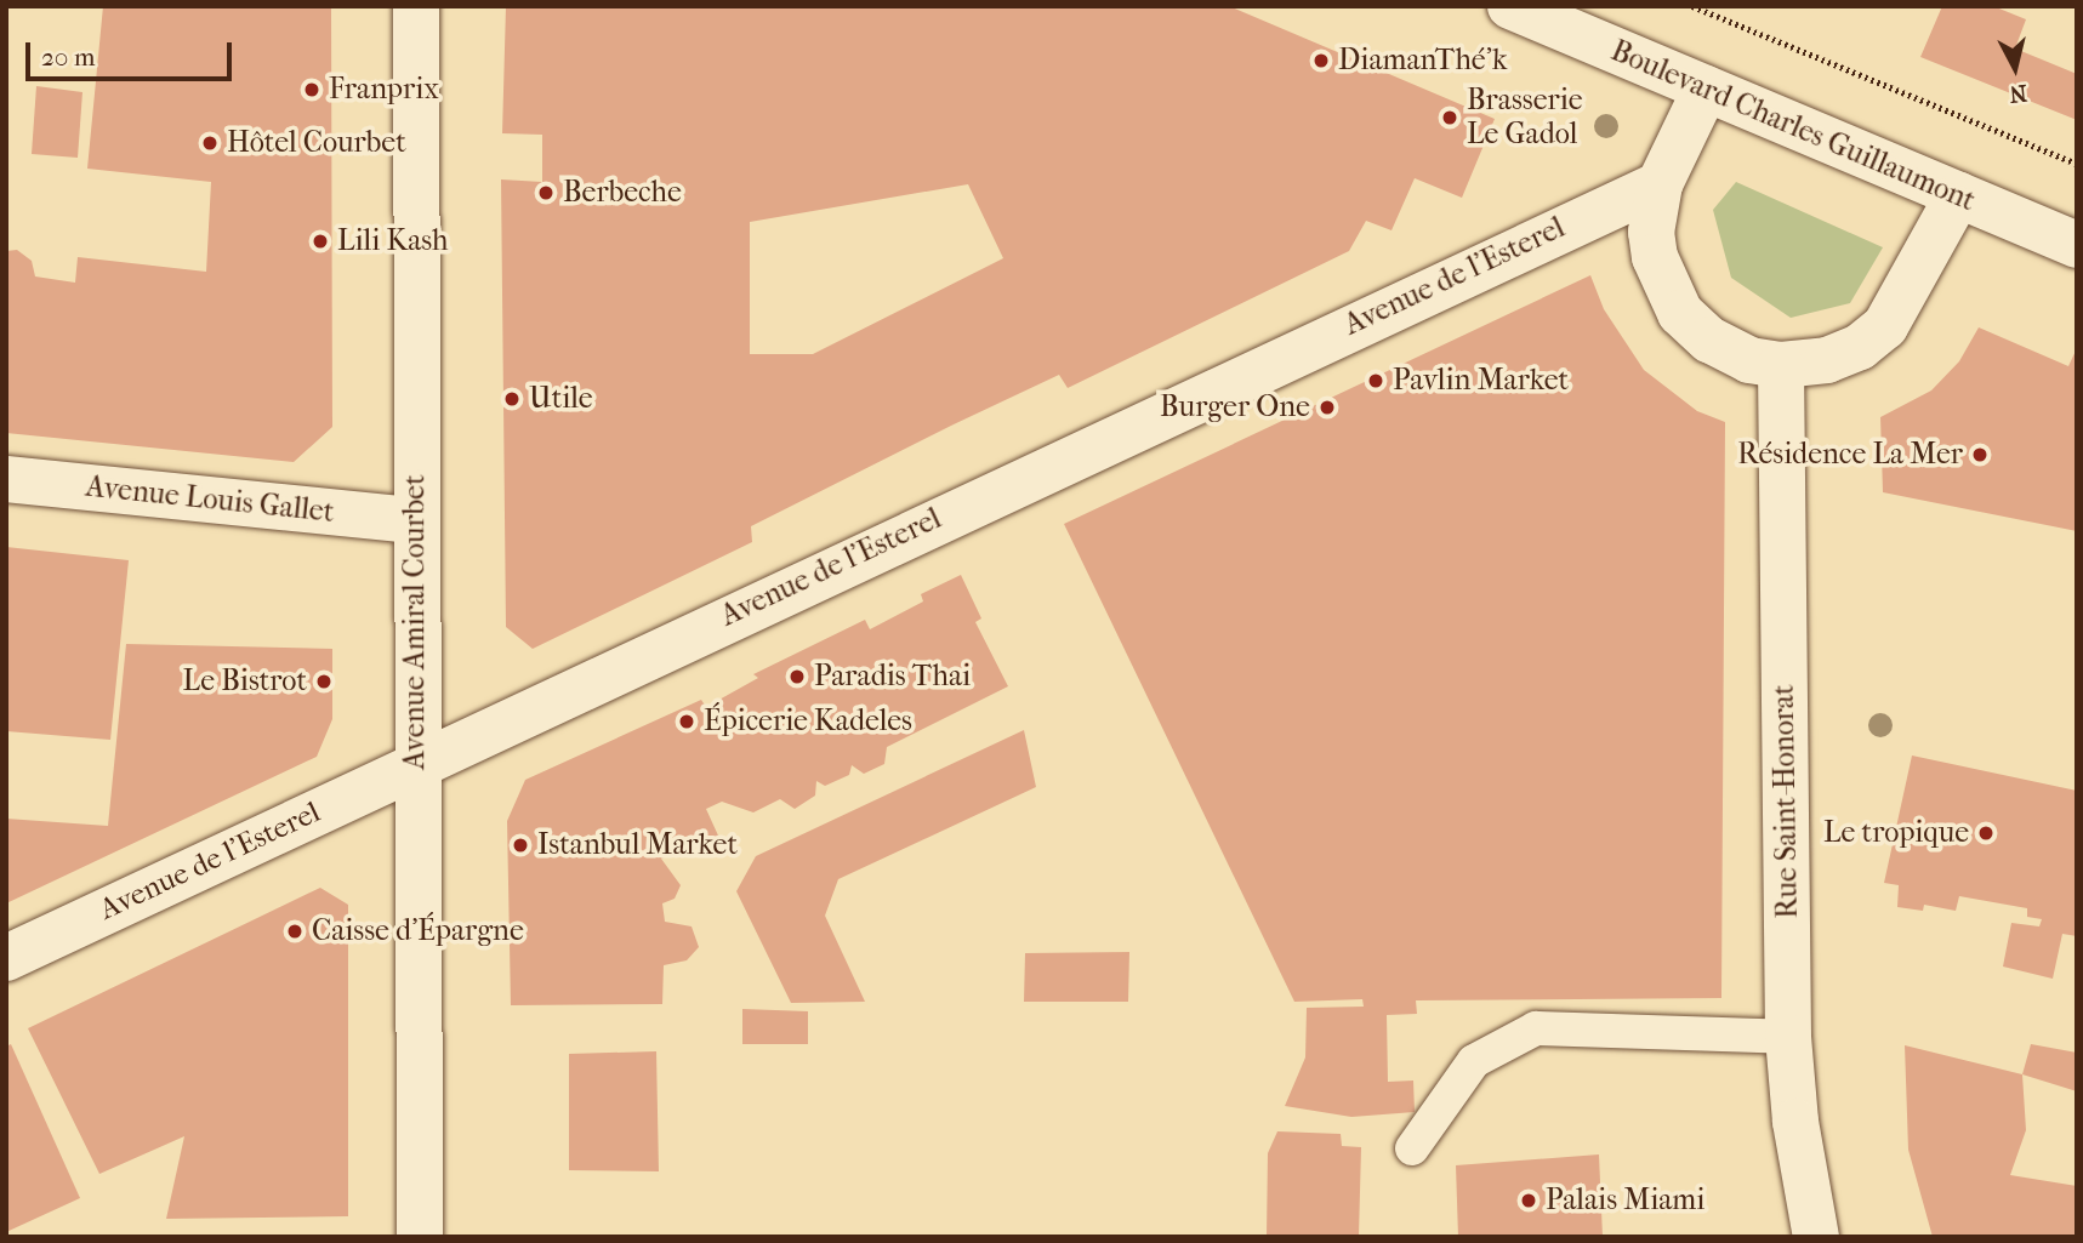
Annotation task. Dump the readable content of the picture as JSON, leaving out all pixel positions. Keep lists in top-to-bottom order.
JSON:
{
  "streets": {
    "street": [
      "Boulevard Charles Guillaumont",
      "Avenue de l'Esterel",
      "Avenue Louis Gallet",
      "Avenue Amiral Courbet",
      "Rue Saint-Honorat"
    ]
  },
  "crossings": [
    ["Boulevard Charles Guillaumont", "Avenue de l'Esterel"],
    ["Boulevard Charles Guillaumont", "Rue Saint-Honorat"],
    ["Avenue de l'Esterel", "Avenue Amiral Courbet"],
    ["Avenue de l'Esterel", "Rue Saint-Honorat"],
    ["Avenue Louis Gallet", "Avenue Amiral Courbet"]
  ],
  "places": [
    "DiamanThé'k",
    "Franprix",
    "Brasserie Le Gadol",
    "Hôtel Courbet",
    "Berbeche",
    "Lili Kash",
    "Pavlin Market",
    "Utile",
    "Burger One",
    "Résidence La Mer",
    "Paradis Thai",
    "Le Bistrot",
    "Épicerie Kadeles",
    "Le tropique",
    "Istanbul Market",
    "Caisse d'Épargne",
    "Palais Miami"
  ],
  "scale_bar": "20 m",
  "north": "bottom"
}
